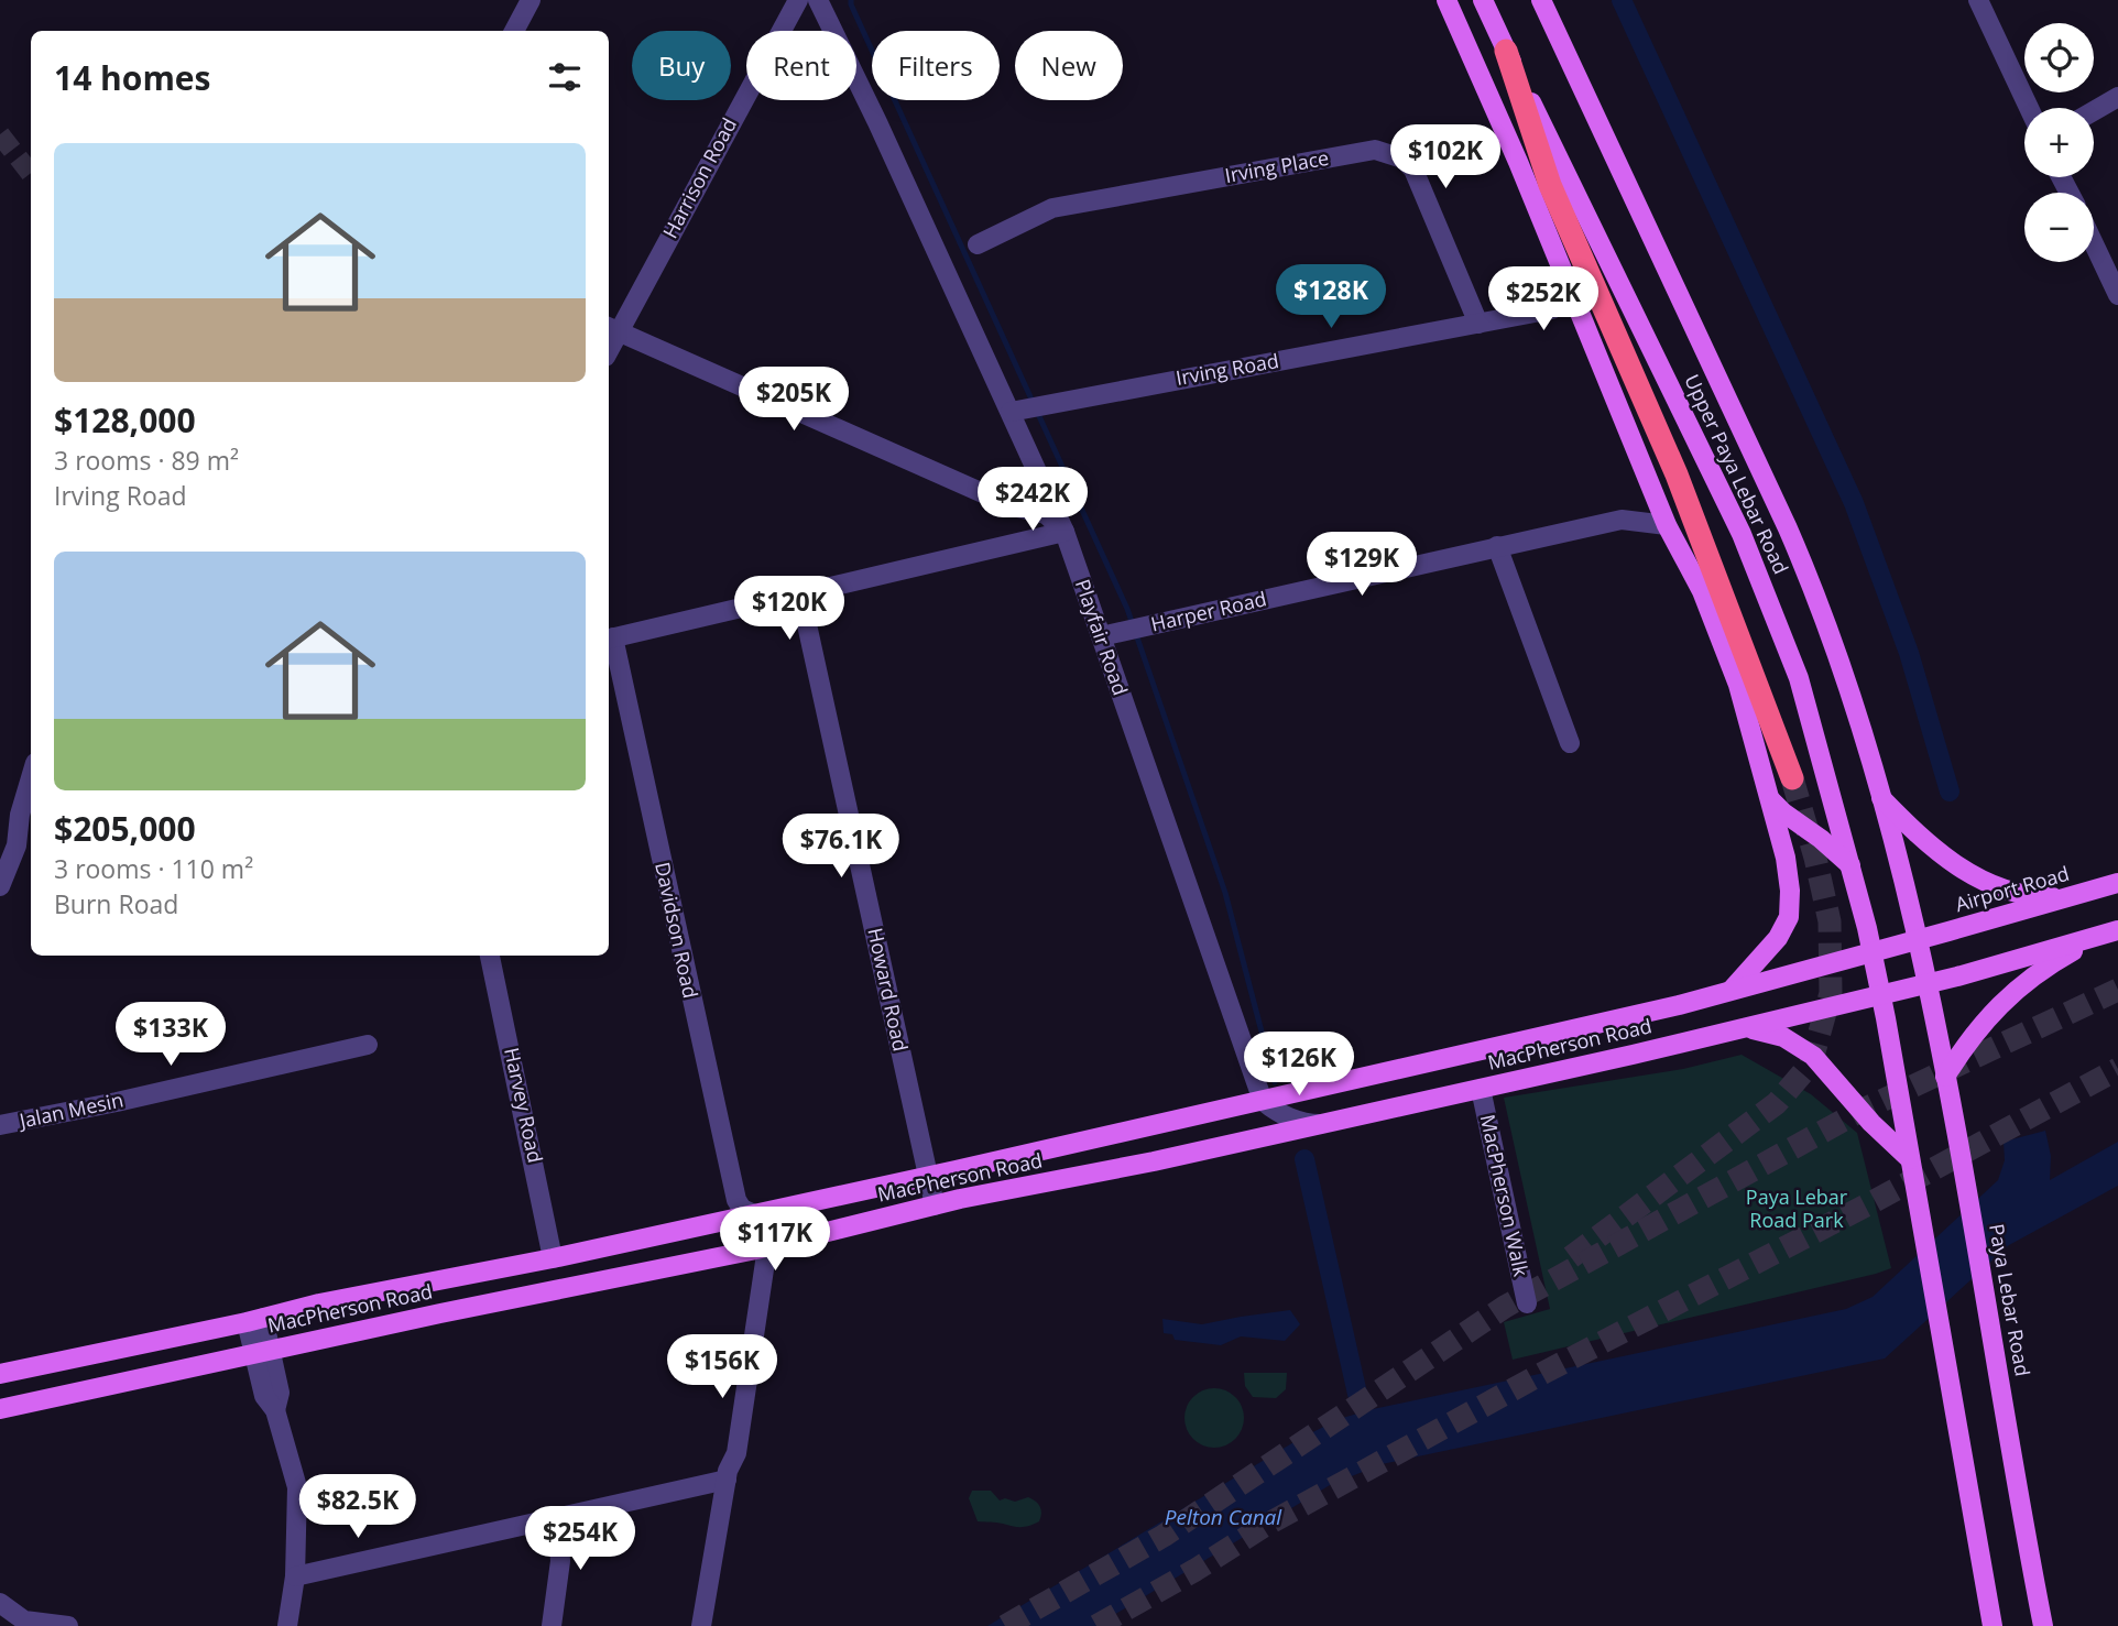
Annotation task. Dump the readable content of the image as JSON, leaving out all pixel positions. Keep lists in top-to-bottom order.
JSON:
{
  "streets": {
    "main road": [
      "Upper Paya Lebar Road",
      "Airport Road",
      "MacPherson Road",
      "Paya Lebar Road"
    ],
    "street": [
      "Irving Place",
      "Harrison Road",
      "Irving Road",
      "Harper Road",
      "Playfair Road",
      "Davidson Road",
      "Howard Road",
      "Harvey Road",
      "Jalan Mesin",
      "MacPherson Walk"
    ]
  },
  "crossings": [
    ["Irving Place", "Irving Road"],
    ["Irving Road", "Playfair Road"],
    ["Upper Paya Lebar Road", "Airport Road"],
    ["Upper Paya Lebar Road", "MacPherson Road"],
    ["Upper Paya Lebar Road", "Paya Lebar Road"],
    ["Harper Road", "Playfair Road"],
    ["Playfair Road", "MacPherson Road"],
    ["Airport Road", "MacPherson Road"],
    ["Davidson Road", "MacPherson Road"],
    ["Howard Road", "MacPherson Road"],
    ["MacPherson Road", "Harvey Road"],
    ["MacPherson Road", "MacPherson Walk"],
    ["MacPherson Road", "Paya Lebar Road"]
  ],
  "water": ["Pelton Canal"],
  "parks": ["Paya Lebar Road Park"],
  "page": {
    "map_buttons": ["+", "−"],
    "chip": [
      "Buy",
      "Rent",
      "Filters",
      "New"
    ],
    "heading": "14 homes",
    "list": [
      {
        "name": "$128,000",
        "note": "3 rooms · 89 m² · Irving Road"
      },
      {
        "name": "$205,000",
        "note": "3 rooms · 110 m² · Burn Road"
      }
    ],
    "price": [
      "$102K",
      "$128K",
      "$252K",
      "$205K",
      "$242K",
      "$129K",
      "$120K",
      "$76.1K",
      "$133K",
      "$126K",
      "$117K",
      "$156K",
      "$82.5K",
      "$254K"
    ]
  }
}
